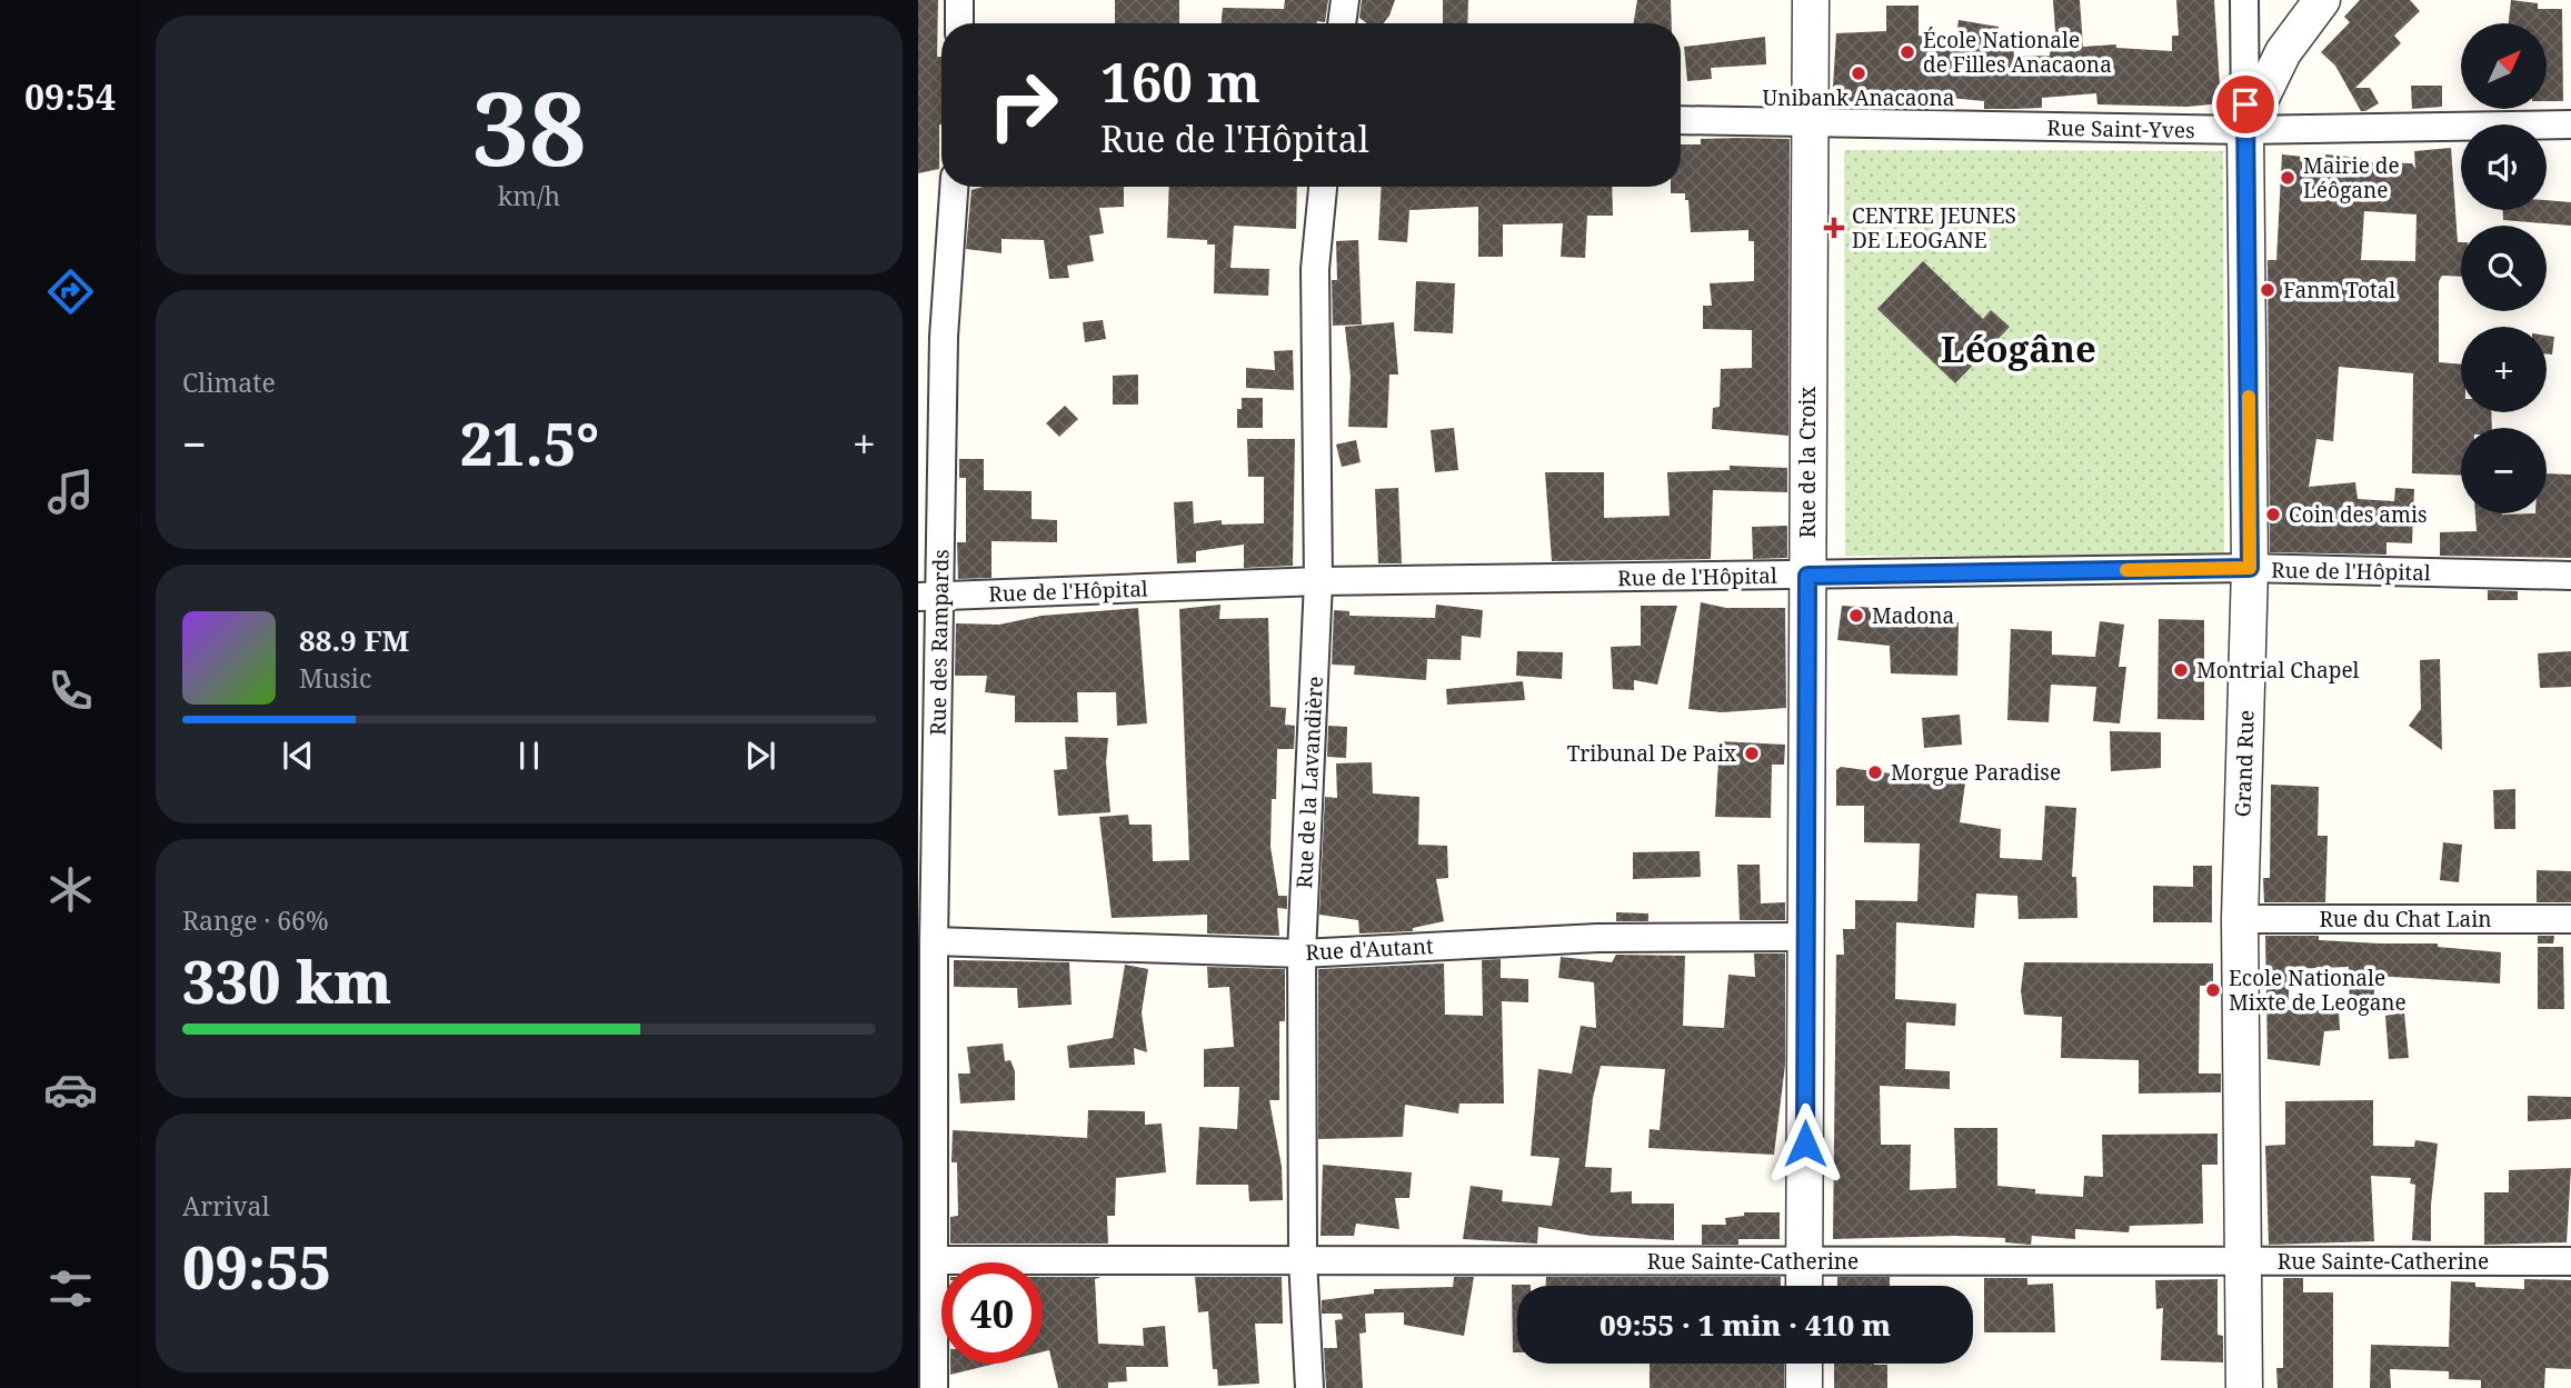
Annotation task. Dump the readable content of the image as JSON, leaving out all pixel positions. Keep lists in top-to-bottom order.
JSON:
{
  "streets": {
    "street": [
      "Rue Saint-Yves",
      "Rue de la Croix",
      "Rue de l'Hôpital",
      "Rue des Rampards",
      "Grand Rue",
      "Rue de la Lavandière",
      "Rue du Chat Lain",
      "Rue d'Autant",
      "Rue Sainte-Catherine"
    ]
  },
  "crossings": [
    ["Rue Saint-Yves", "Rue de la Croix"],
    ["Rue Saint-Yves", "Grand Rue"],
    ["Rue de la Croix", "Rue de l'Hôpital"],
    ["Rue de la Croix", "Rue d'Autant"],
    ["Rue de la Croix", "Rue Sainte-Catherine"],
    ["Rue de l'Hôpital", "Rue des Rampards"],
    ["Rue de l'Hôpital", "Grand Rue"],
    ["Rue de l'Hôpital", "Rue de la Lavandière"],
    ["Rue des Rampards", "Rue d'Autant"],
    ["Rue des Rampards", "Rue Sainte-Catherine"],
    ["Grand Rue", "Rue du Chat Lain"],
    ["Grand Rue", "Rue Sainte-Catherine"],
    ["Rue de la Lavandière", "Rue d'Autant"],
    ["Rue de la Lavandière", "Rue Sainte-Catherine"]
  ],
  "districts": ["Léogâne"],
  "places": {
    "other": [
      "École Nationale de Filles Anacaona",
      "Unibank Anacaona",
      "Mairie de Léôgane",
      "Fanm Total",
      "Coin des amis",
      "Madona",
      "Montrial Chapel",
      "Tribunal De Paix",
      "Morgue Paradise",
      "Ecole Nationale Mixte de Leogane"
    ],
    "health": ["CENTRE JEUNES DE LEOGANE"]
  },
  "north": "top right",
  "page": {
    "tabs": "09:54",
    "tile": [
      ["38", "km/h"],
      "Climate",
      ["Range · 66%", "330 km"],
      ["Arrival", "09:55"]
    ],
    "map_buttons": ["+", "−"],
    "turn": ["160 m", "Rue de l'Hôpital"],
    "heat": ["−", "21.5°", "+"],
    "song": ["88.9 FM", "Music"],
    "limit": "40",
    "trip": "09:55 · 1 min · 410 m"
  }
}
